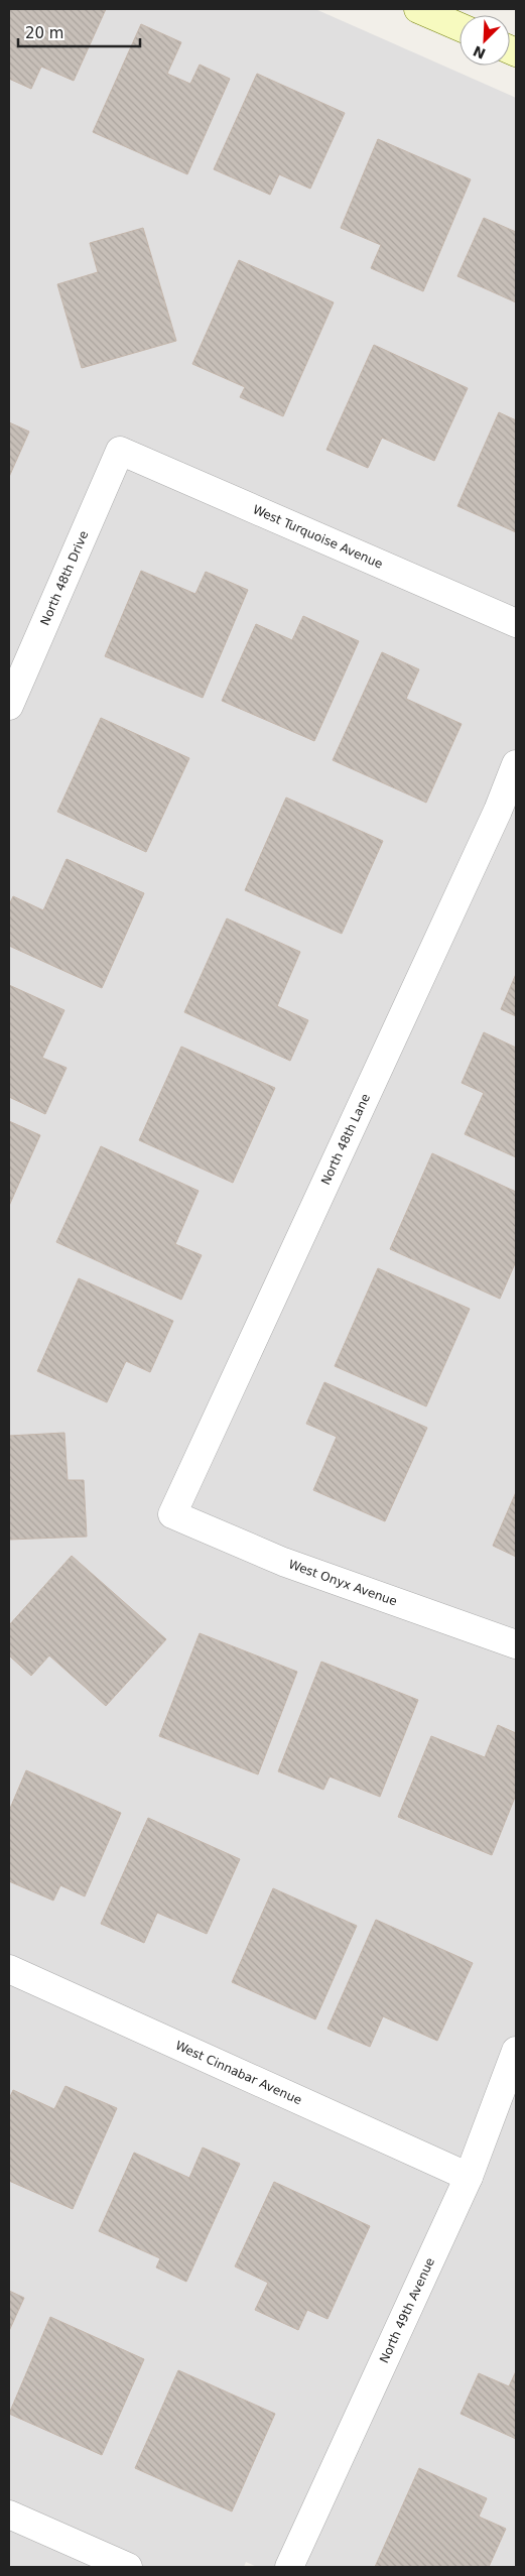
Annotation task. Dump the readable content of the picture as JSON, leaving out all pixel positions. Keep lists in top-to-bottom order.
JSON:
{
  "streets": {
    "street": [
      "West Turquoise Avenue",
      "North 48th Drive",
      "North 48th Lane",
      "West Onyx Avenue",
      "West Cinnabar Avenue",
      "North 49th Avenue"
    ]
  },
  "crossings": [
    ["West Turquoise Avenue", "North 48th Drive"],
    ["North 48th Lane", "West Onyx Avenue"],
    ["West Cinnabar Avenue", "North 49th Avenue"]
  ],
  "scale_bar": "20 m",
  "north": "bottom left"
}
